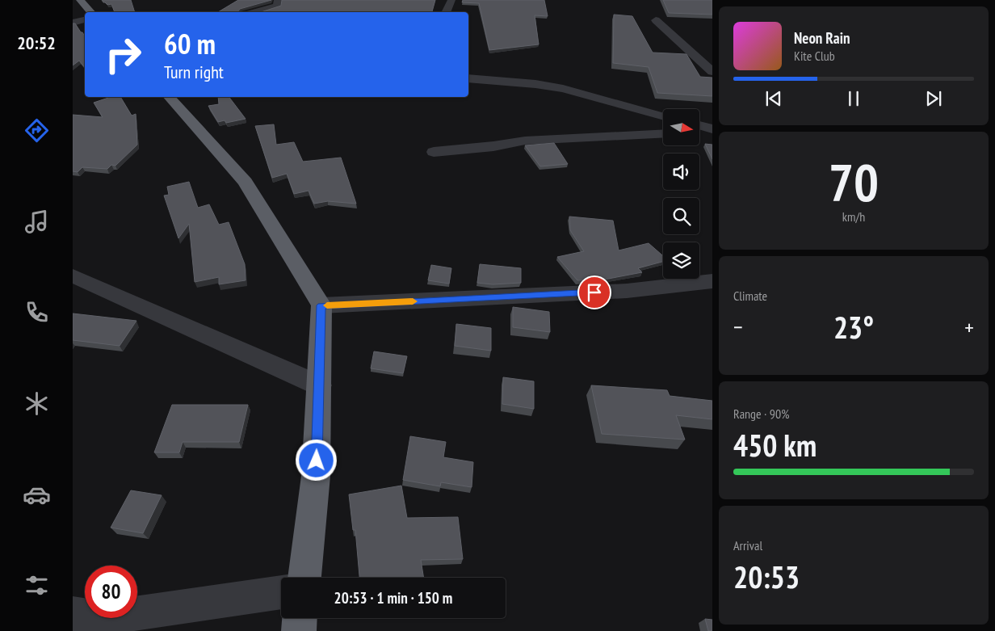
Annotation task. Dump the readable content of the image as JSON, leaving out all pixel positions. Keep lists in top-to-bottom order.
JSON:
{
  "north": "right",
  "page": {
    "tabs": "20:52",
    "turn": ["60 m", "Turn right"],
    "song": ["Neon Rain", "Kite Club"],
    "tile": [
      ["70", "km/h"],
      "Climate",
      ["Range · 90%", "450 km"],
      ["Arrival", "20:53"]
    ],
    "heat": ["−", "23°", "+"],
    "limit": "80",
    "trip": "20:53 · 1 min · 150 m"
  }
}
